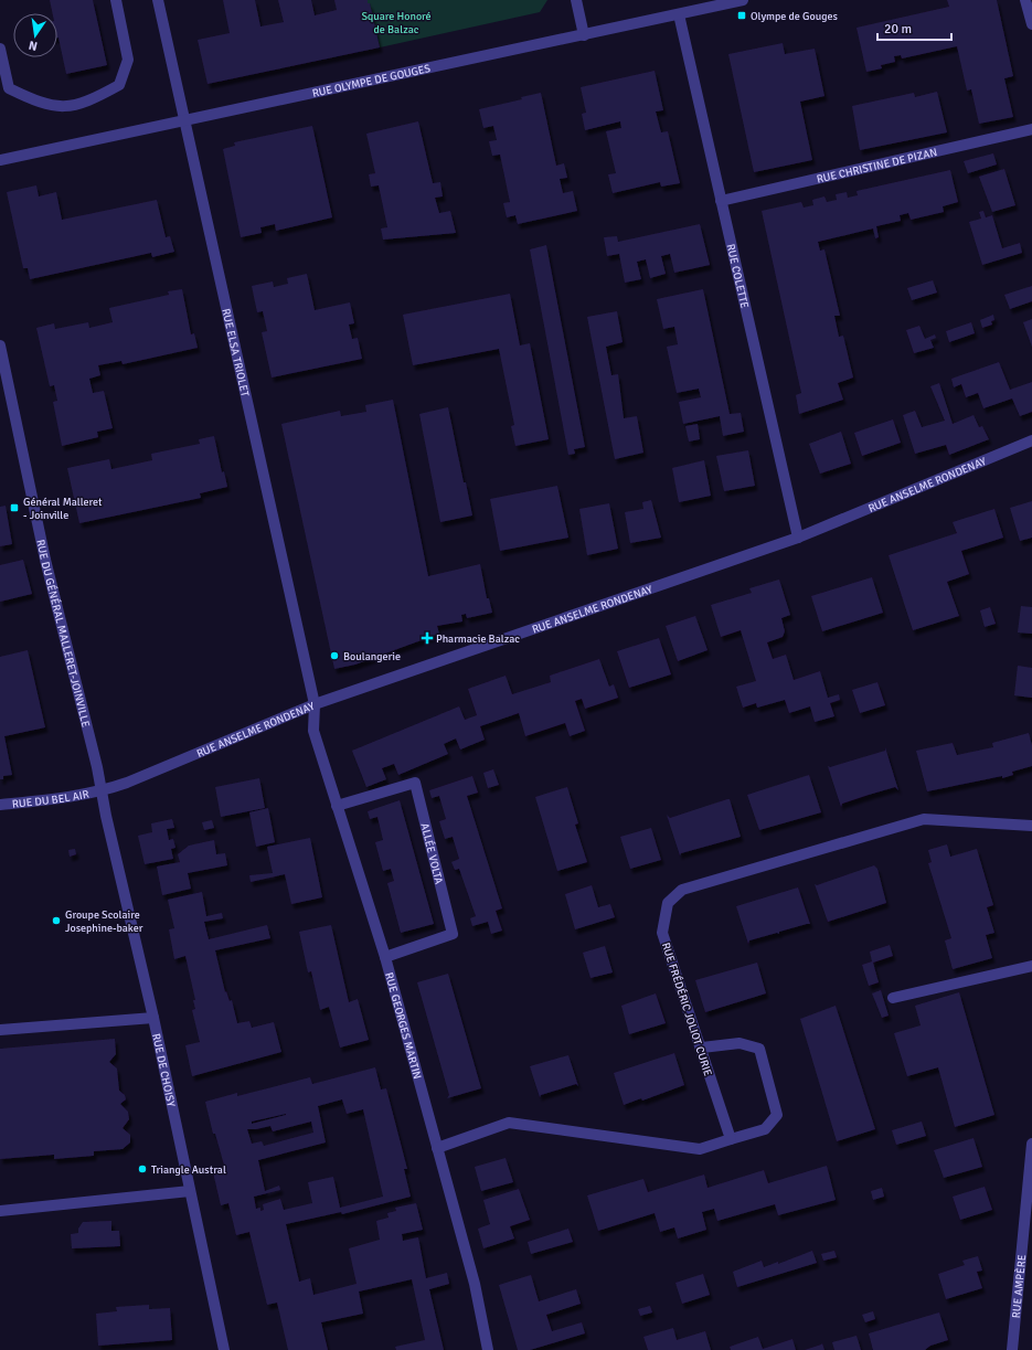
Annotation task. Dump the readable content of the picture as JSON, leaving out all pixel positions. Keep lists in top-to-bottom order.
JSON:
{
  "streets": {
    "street": [
      "RUE OLYMPE DE GOUGES",
      "RUE CHRISTINE DE PIZAN",
      "RUE COLETTE",
      "RUE ELSA TRIOLET",
      "RUE ANSELME RONDENAY",
      "RUE DU GÉNÉRAL MALLERET-JOINVILLE",
      "RUE DU BEL AIR",
      "ALLÉE VOLTA",
      "RUE FRÉDÉRIC JOLIOT CURIE",
      "RUE GEORGES MARTIN",
      "RUE DE CHOISY",
      "RUE AMPÈRE"
    ]
  },
  "crossings": [
    ["RUE OLYMPE DE GOUGES", "RUE COLETTE"],
    ["RUE OLYMPE DE GOUGES", "RUE ELSA TRIOLET"],
    ["RUE CHRISTINE DE PIZAN", "RUE COLETTE"],
    ["RUE COLETTE", "RUE ANSELME RONDENAY"],
    ["RUE ELSA TRIOLET", "RUE ANSELME RONDENAY"],
    ["RUE ELSA TRIOLET", "RUE GEORGES MARTIN"],
    ["RUE ANSELME RONDENAY", "RUE DU GÉNÉRAL MALLERET-JOINVILLE"],
    ["RUE ANSELME RONDENAY", "RUE DU BEL AIR"],
    ["RUE ANSELME RONDENAY", "RUE GEORGES MARTIN"],
    ["RUE ANSELME RONDENAY", "RUE DE CHOISY"],
    ["RUE DU GÉNÉRAL MALLERET-JOINVILLE", "RUE DU BEL AIR"],
    ["RUE DU GÉNÉRAL MALLERET-JOINVILLE", "RUE DE CHOISY"],
    ["RUE DU BEL AIR", "RUE DE CHOISY"],
    ["ALLÉE VOLTA", "RUE GEORGES MARTIN"]
  ],
  "parks": ["Square Honoré de Balzac"],
  "places": {
    "transit": ["Olympe de Gouges", "Général Malleret - Joinville"],
    "health": ["Pharmacie Balzac"],
    "other": ["Boulangerie", "Groupe Scolaire Josephine-baker", "Triangle Austral"]
  },
  "scale_bar": "20 m",
  "north": "bottom"
}
